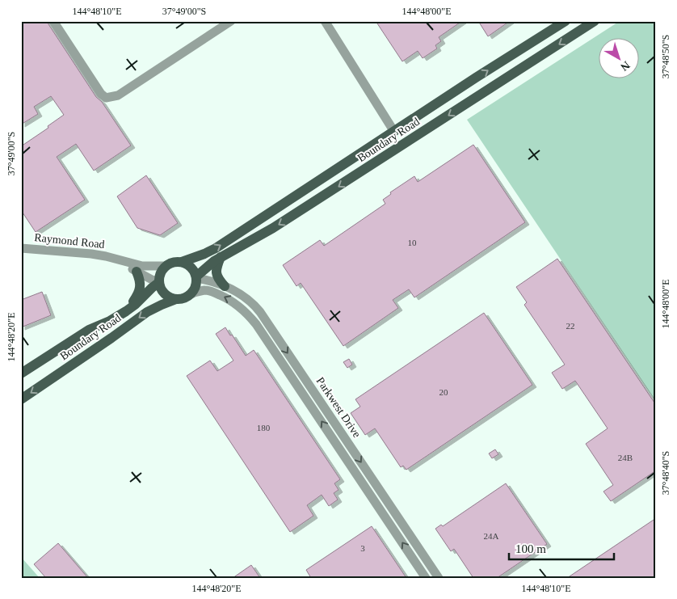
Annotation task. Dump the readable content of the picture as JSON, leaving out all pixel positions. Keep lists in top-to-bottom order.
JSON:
{
  "streets": {
    "main road": ["Boundary Road"],
    "street": ["Raymond Road", "Parkwest Drive"]
  },
  "crossings": [
    ["Boundary Road", "Raymond Road"],
    ["Boundary Road", "Parkwest Drive"],
    ["Raymond Road", "Parkwest Drive"]
  ],
  "house_numbers": [
    "10",
    "22",
    "20",
    "180",
    "24B",
    "24A",
    "3"
  ],
  "scale_bar": "100 m",
  "north": "bottom right",
  "coordinates": [
    "144°48'10\"E",
    "37°49'00\"S",
    "144°48'00\"E",
    "37°48'50\"S",
    "144°48'20\"E",
    "37°48'40\"S"
  ]
}
